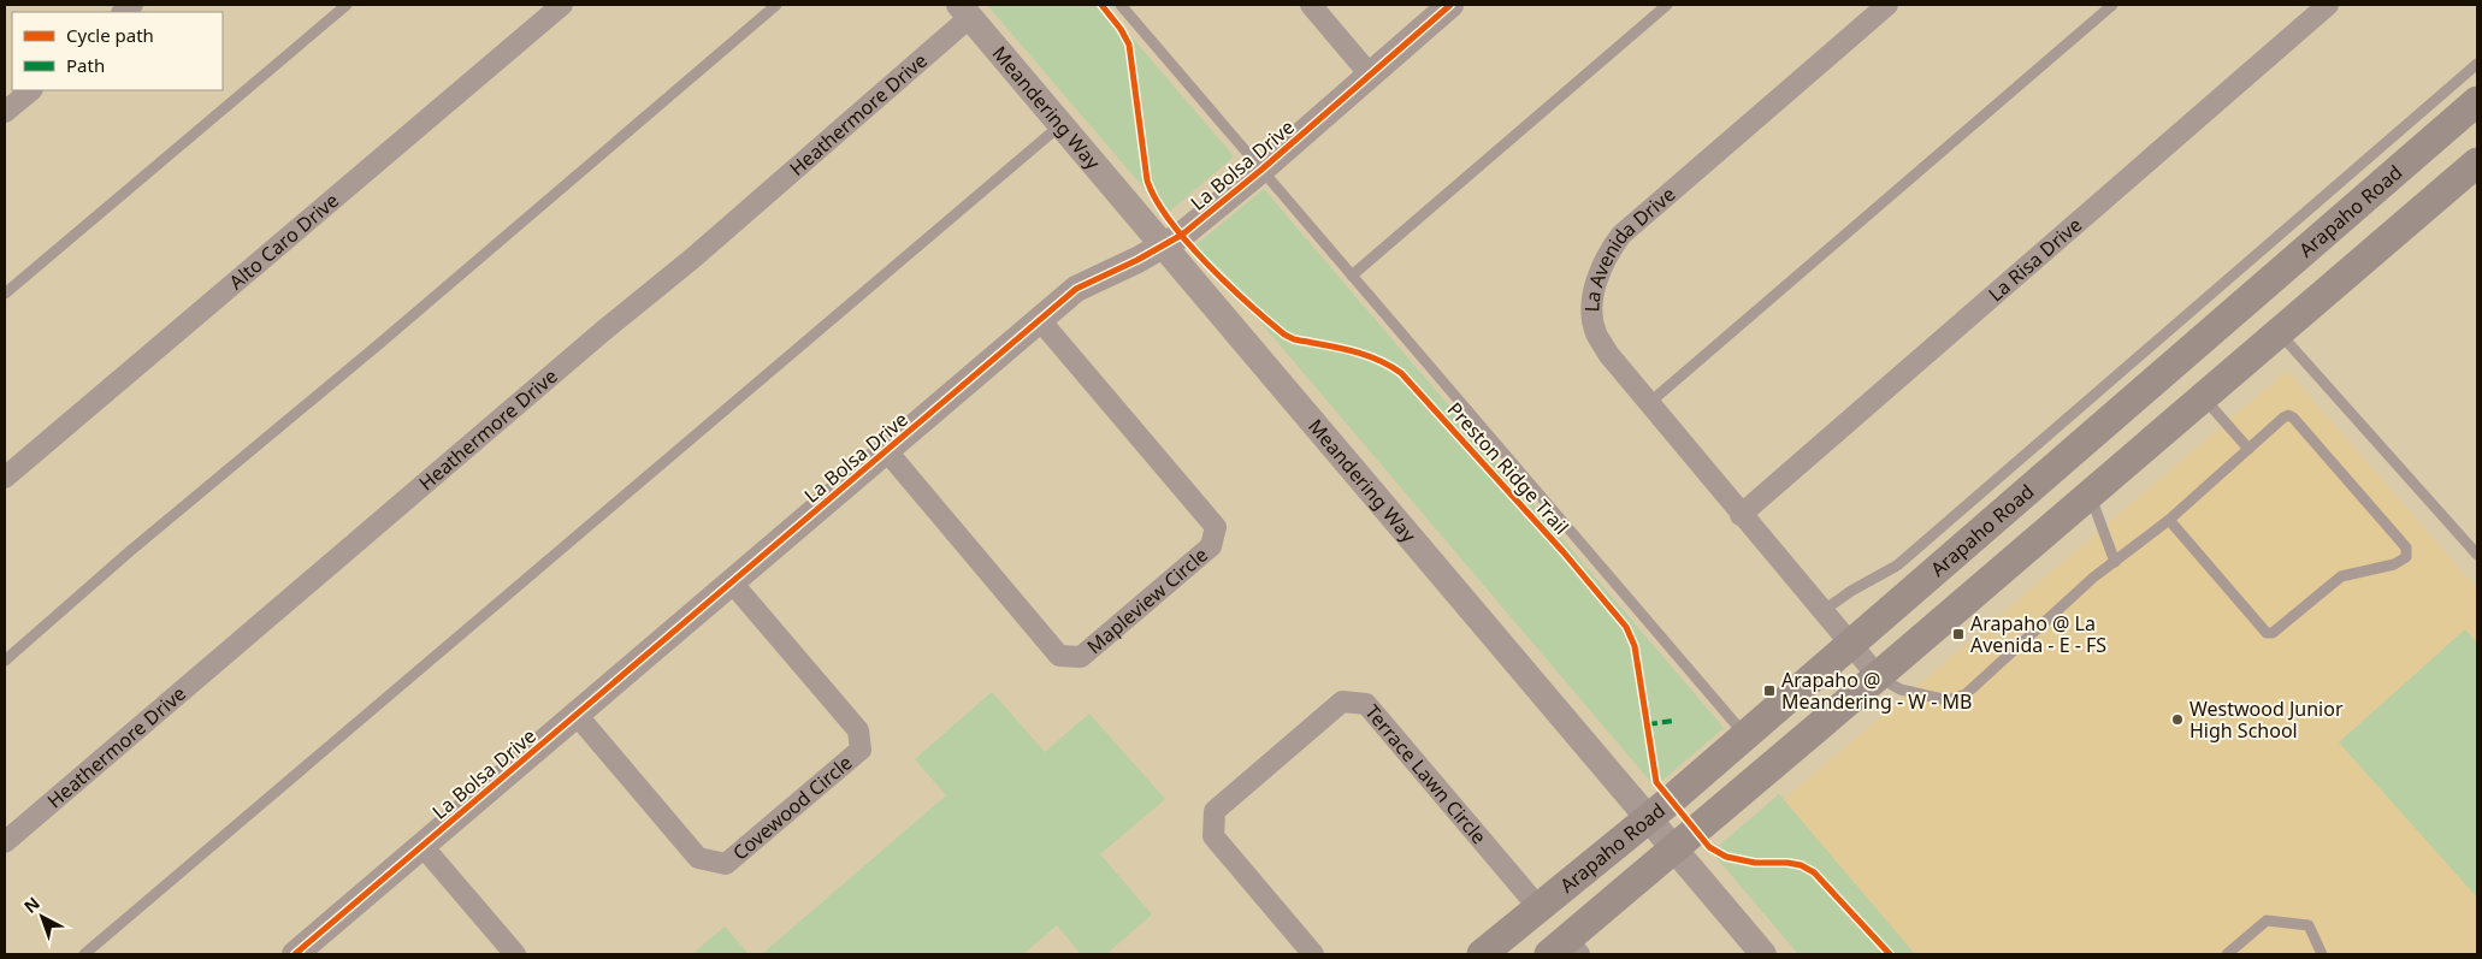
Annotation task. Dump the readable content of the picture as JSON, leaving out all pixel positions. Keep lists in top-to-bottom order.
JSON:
{
  "streets": {
    "main road": ["Arapaho Road"],
    "street": [
      "Meandering Way",
      "Heathermore Drive",
      "La Bolsa Drive",
      "Alto Caro Drive",
      "La Avenida Drive",
      "La Risa Drive",
      "Mapleview Circle",
      "Terrace Lawn Circle",
      "Covewood Circle"
    ],
    "cycle path": ["Preston Ridge Trail"]
  },
  "crossings": [
    ["Meandering Way", "Heathermore Drive"],
    ["Meandering Way", "La Bolsa Drive"],
    ["Meandering Way", "Arapaho Road"],
    ["La Bolsa Drive", "Mapleview Circle"],
    ["La Bolsa Drive", "Covewood Circle"],
    ["Arapaho Road", "La Avenida Drive"],
    ["Arapaho Road", "Terrace Lawn Circle"],
    ["La Avenida Drive", "La Risa Drive"]
  ],
  "places": {
    "transit": ["Arapaho @ La Avenida - E - FS", "Arapaho @ Meandering - W - MB"],
    "other": ["Westwood Junior High School"]
  },
  "legend": ["Cycle path", "Path"],
  "north": "top left"
}
